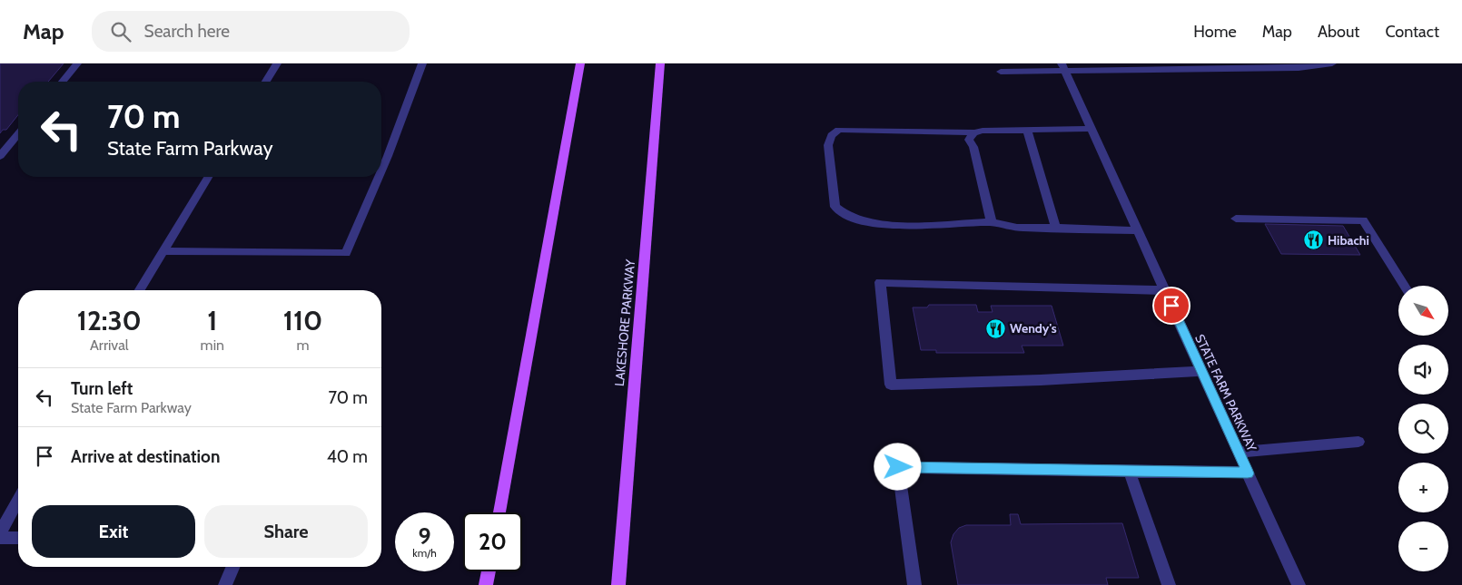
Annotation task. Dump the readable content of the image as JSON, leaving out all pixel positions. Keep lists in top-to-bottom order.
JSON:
{
  "streets": {
    "main road": ["LAKESHORE PARKWAY"],
    "street": ["STATE FARM PARKWAY"]
  },
  "places": {
    "restaurant": ["Hibachi", "Wendy's"]
  },
  "north": "bottom right",
  "page": {
    "header": "Map",
    "search": "Search here",
    "nav": [
      "Home",
      "Map",
      "About",
      "Contact"
    ],
    "turn": ["70 m", "State Farm Parkway"],
    "map_buttons": ["+", "−"],
    "eta": [
      "12:30",
      "Arrival",
      "1",
      "min",
      "110",
      "m"
    ],
    "list": [
      {
        "name": "Turn left",
        "note": "State Farm Parkway",
        "value": "70 m"
      },
      {
        "name": "Arrive at destination",
        "value": "40 m"
      }
    ],
    "buttons": ["Exit", "Share"],
    "speed": "9 km/h",
    "limit": "20"
  }
}
